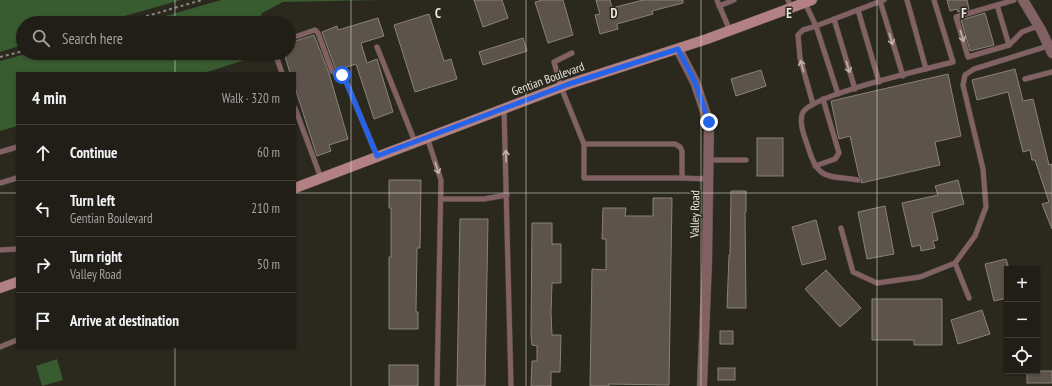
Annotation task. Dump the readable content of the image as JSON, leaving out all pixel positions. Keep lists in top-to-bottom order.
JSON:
{
  "streets": {
    "main road": ["Gentian Boulevard"],
    "street": ["Valley Road"]
  },
  "crossings": [
    ["Gentian Boulevard", "Valley Road"]
  ],
  "page": {
    "search": "Search here",
    "heading": ["4 min", "Walk · 320 m"],
    "list": [
      ["Continue", "60 m"],
      ["Turn left", "Gentian Boulevard", "210 m"],
      ["Turn right", "Valley Road", "50 m"],
      "Arrive at destination"
    ],
    "map_buttons": ["+", "−"]
  },
  "grid": {
    "columns": [
      "C",
      "D",
      "E",
      "F"
    ]
  }
}
